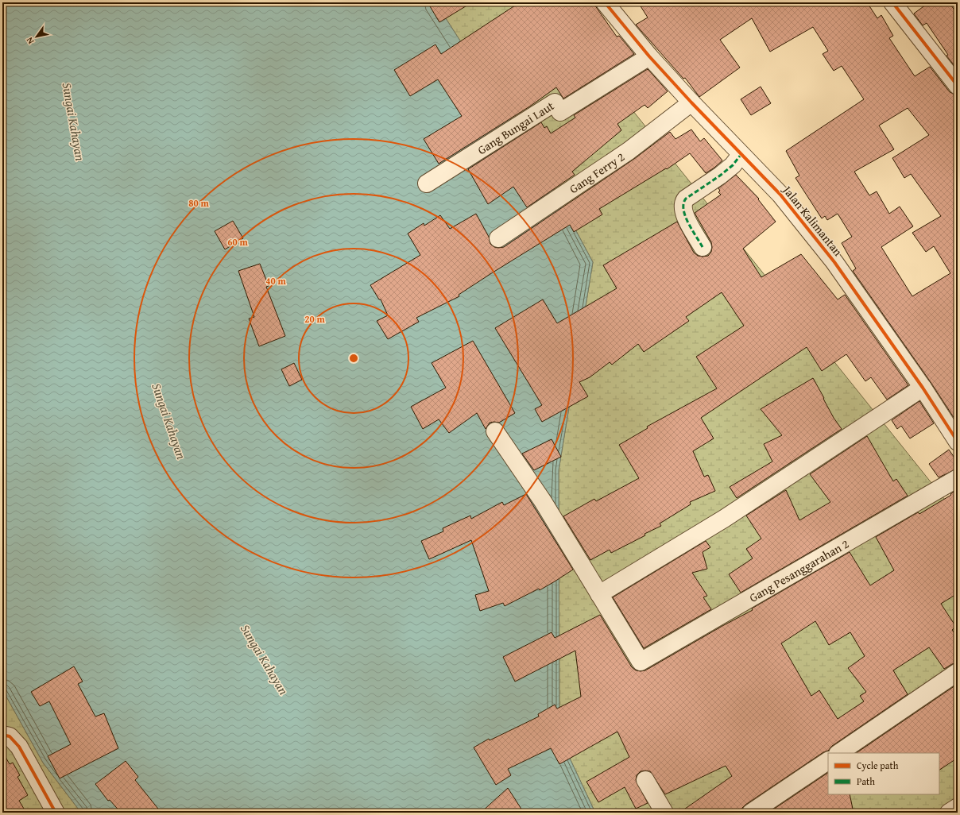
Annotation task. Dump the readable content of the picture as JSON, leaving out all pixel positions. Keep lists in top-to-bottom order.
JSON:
{
  "streets": {
    "street": [
      "Gang Bungai Laut",
      "Gang Ferry 2",
      "Jalan Kalimantan",
      "Gang Pesanggarahan 2"
    ]
  },
  "crossings": [
    ["Gang Bungai Laut", "Jalan Kalimantan"],
    ["Gang Ferry 2", "Jalan Kalimantan"]
  ],
  "water": ["Sungai Kahayan"],
  "legend": ["Cycle path", "Path"],
  "north": "bottom left",
  "rings": [
    "80 m",
    "60 m",
    "40 m",
    "20 m"
  ]
}
